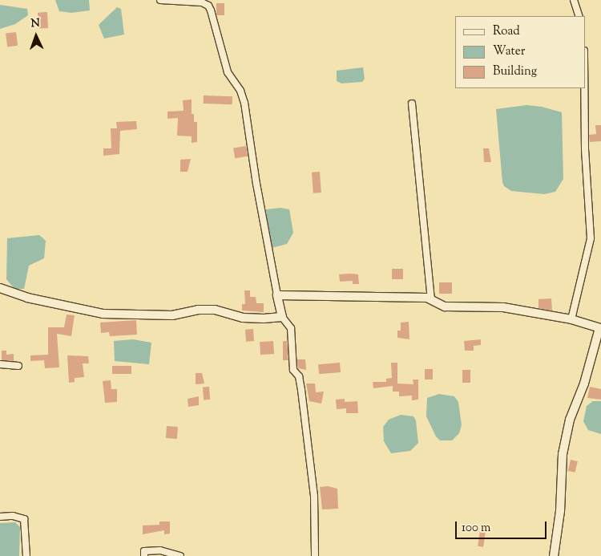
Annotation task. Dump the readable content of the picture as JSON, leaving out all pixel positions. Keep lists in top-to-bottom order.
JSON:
{
  "legend": ["Road", "Water", "Building"],
  "scale_bar": "100 m",
  "north": "top"
}
